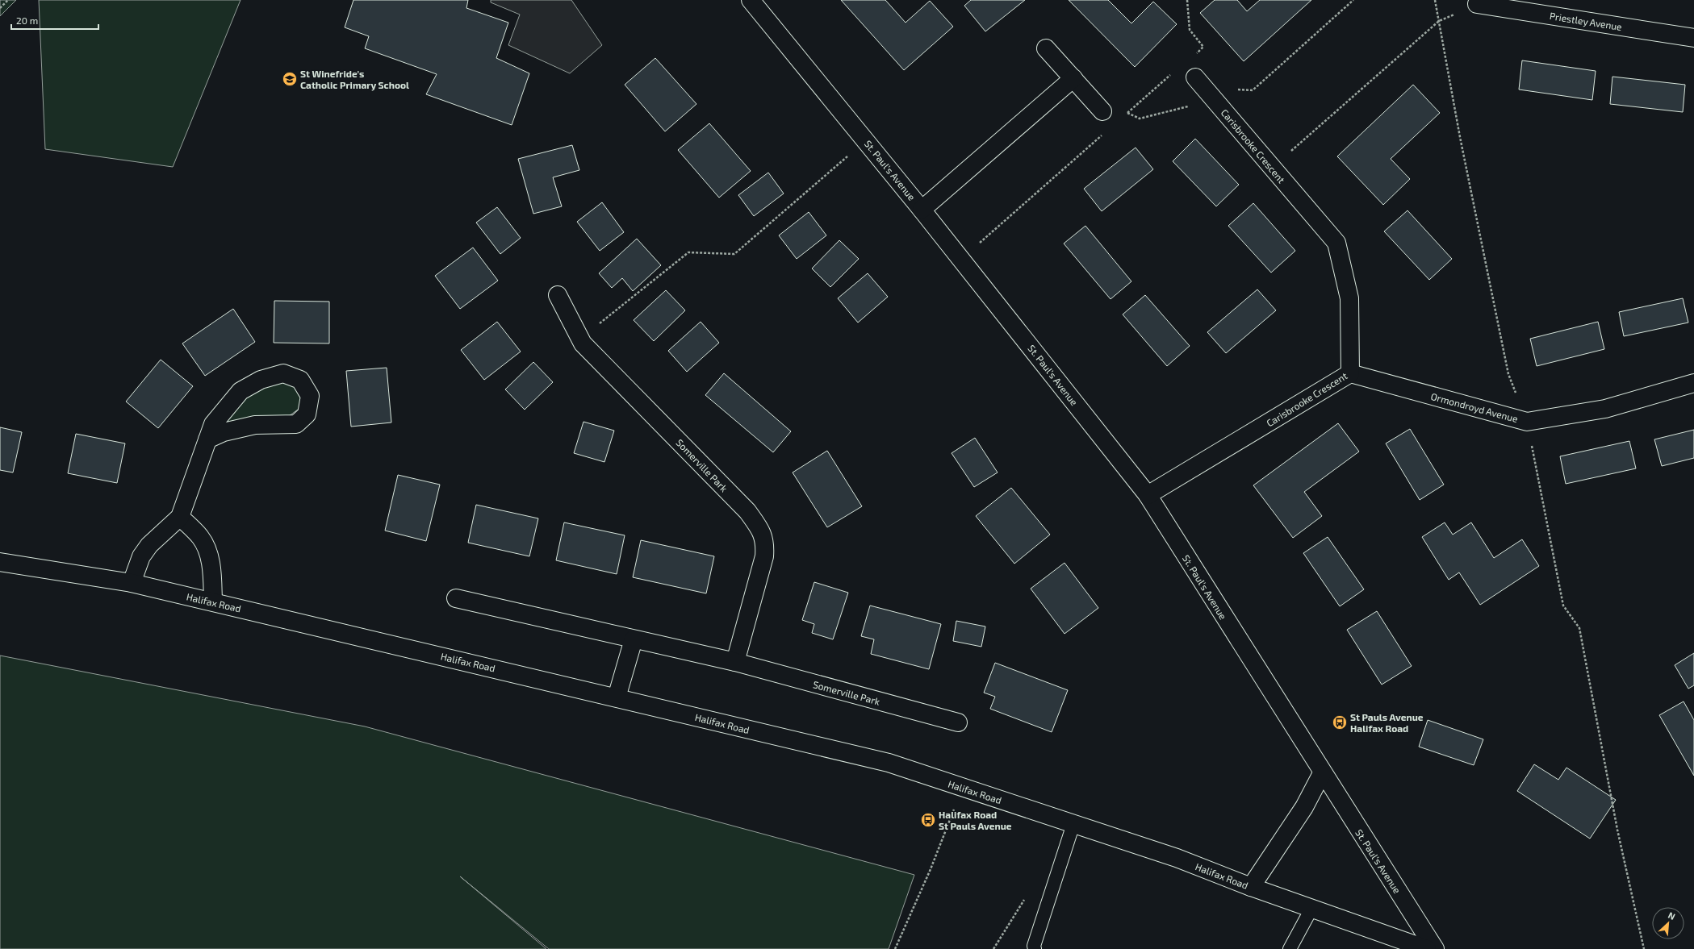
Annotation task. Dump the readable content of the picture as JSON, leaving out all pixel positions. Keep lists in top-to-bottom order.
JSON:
{
  "streets": {
    "main road": [
      "Priestley Avenue",
      "Carisbrooke Crescent",
      "St. Paul's Avenue",
      "Ormondroyd Avenue",
      "Somerville Park",
      "Halifax Road"
    ]
  },
  "crossings": [
    ["Carisbrooke Crescent", "St. Paul's Avenue"],
    ["Carisbrooke Crescent", "Ormondroyd Avenue"]
  ],
  "places": {
    "school or university": ["St Winefride's Catholic Primary School"],
    "bus stop": ["St Pauls Avenue Halifax Road", "Halifax Road St Pauls Avenue"]
  },
  "scale_bar": "20 m",
  "north": "top right"
}
